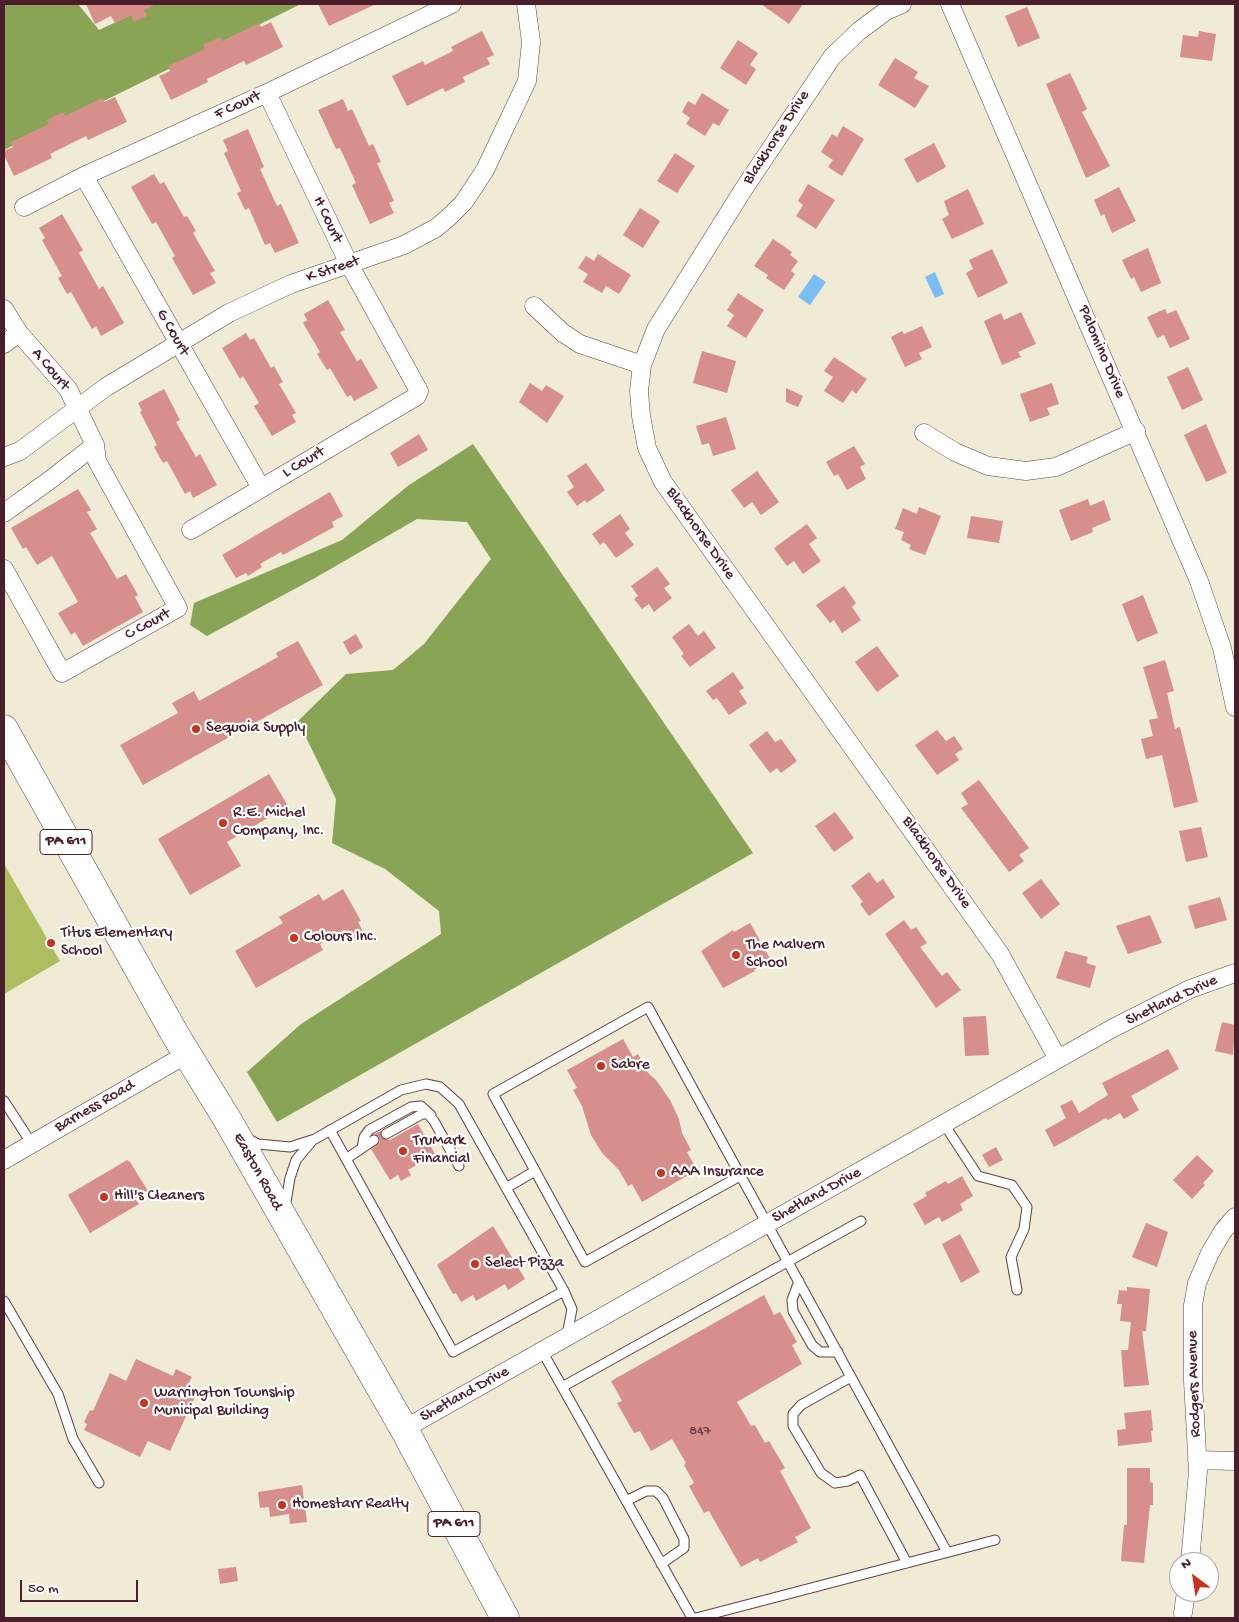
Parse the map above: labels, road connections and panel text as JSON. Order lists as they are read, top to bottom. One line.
{"streets":{"highway":["PA 611","Easton Road"],"street":["F Court","Blackhorse Drive","H Court","K Street","G Court","Palomino Drive","A Court","L Court","C Court","Shetland Drive","Barness Road","Rodgers Avenue"]},"crossings":[["F Court","H Court"],["F Court","G Court"],["Blackhorse Drive","Shetland Drive"],["H Court","K Street"],["H Court","L Court"],["K Street","G Court"],["K Street","A Court"],["K Street","C Court"],["G Court","L Court"],["A Court","C Court"],["Shetland Drive","Easton Road"],["Barness Road","Easton Road"]],"places":["Sequoia Supply","R.E. Michel Company, Inc.","Colours Inc.","Titus Elementary School","The Malvern School","Sabre","TruMark Financial","AAA Insurance","Hill's Cleaners","Select Pizza","Warrington Township Municipal Building","Homestarr Realty"],"house_numbers":["847"],"scale_bar":"50 m","north":"top left"}
